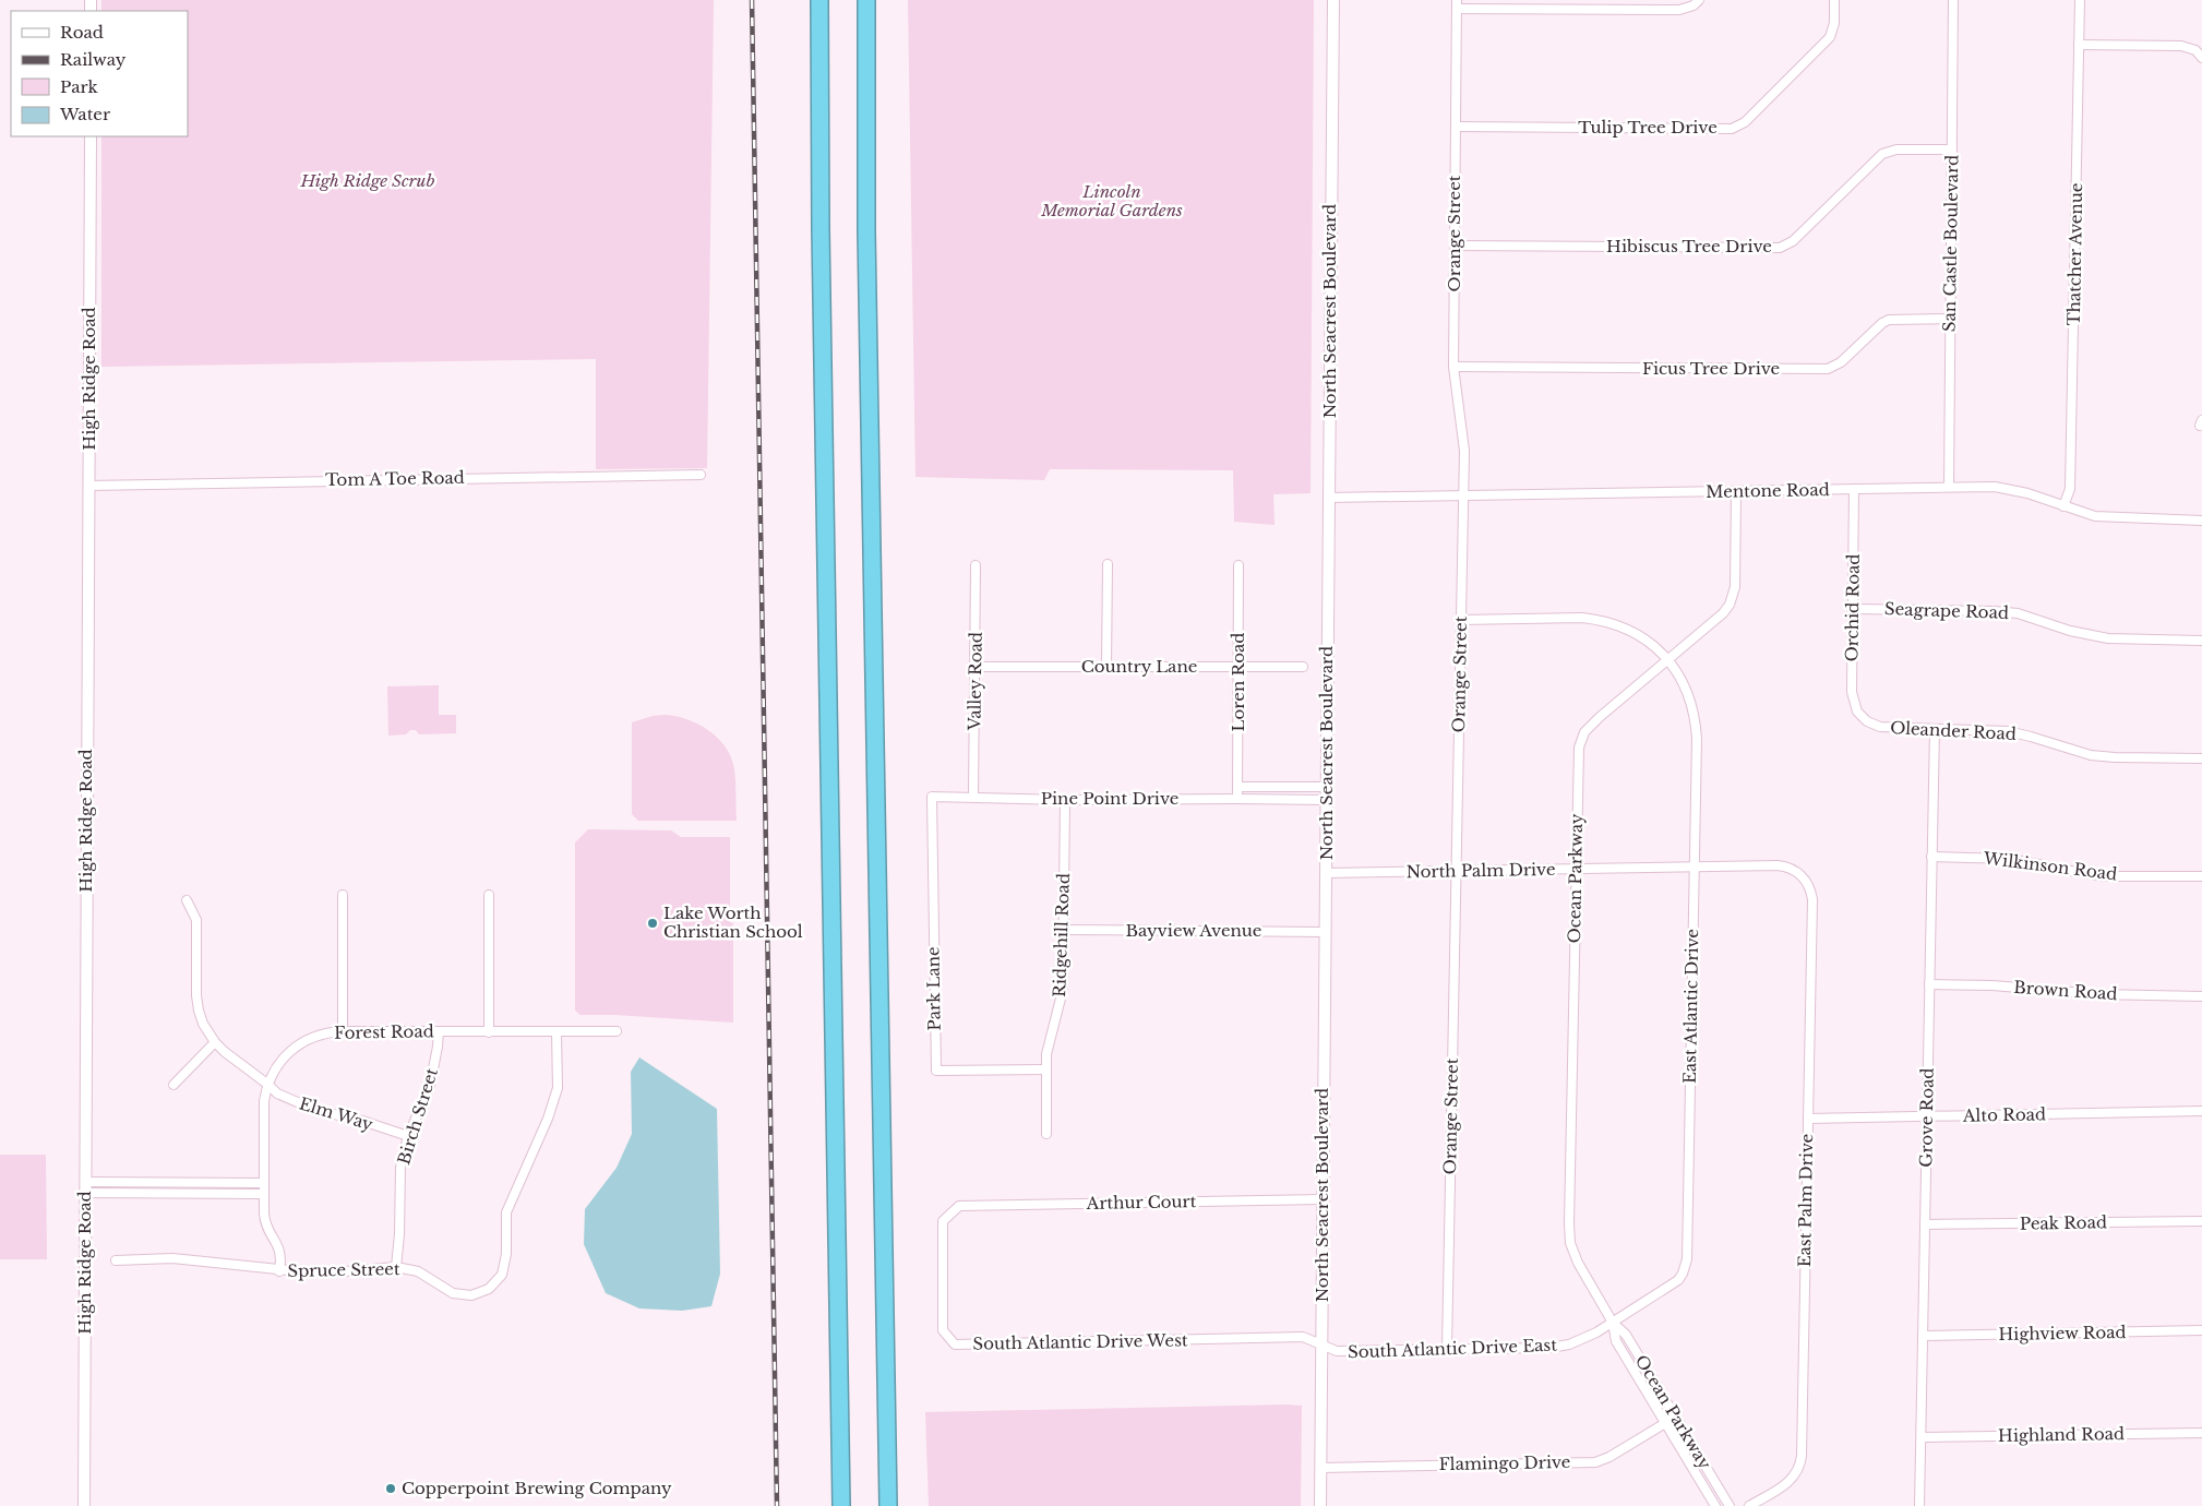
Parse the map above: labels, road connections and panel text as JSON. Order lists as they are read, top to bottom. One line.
{"streets":{"street":["Tulip Tree Drive","Orange Street","San Castle Boulevard","Hibiscus Tree Drive","Thatcher Avenue","North Seacrest Boulevard","Ficus Tree Drive","High Ridge Road","Tom A Toe Road","Mentone Road","Orchid Road","Seagrape Road","Country Lane","Valley Road","Loren Road","Oleander Road","Pine Point Drive","Wilkinson Road","North Palm Drive","Ocean Parkway","Bayview Avenue","Ridgehill Road","Park Lane","Brown Road","East Atlantic Drive","Forest Road","Elm Way","Alto Road","Birch Street","Grove Road","East Palm Drive","Arthur Court","Peak Road","Spruce Street","Highview Road","South Atlantic Drive West","South Atlantic Drive East","Highland Road","Flamingo Drive"]},"crossings":[["Tulip Tree Drive","Orange Street"],["Orange Street","Hibiscus Tree Drive"],["Orange Street","Ficus Tree Drive"],["Orange Street","Mentone Road"],["Orange Street","North Palm Drive"],["Orange Street","East Atlantic Drive"],["Orange Street","South Atlantic Drive East"],["San Castle Boulevard","Hibiscus Tree Drive"],["San Castle Boulevard","Ficus Tree Drive"],["San Castle Boulevard","Mentone Road"],["Thatcher Avenue","Mentone Road"],["North Seacrest Boulevard","Mentone Road"],["North Seacrest Boulevard","Pine Point Drive"],["North Seacrest Boulevard","North Palm Drive"],["North Seacrest Boulevard","Bayview Avenue"],["North Seacrest Boulevard","Arthur Court"],["North Seacrest Boulevard","South Atlantic Drive West"],["North Seacrest Boulevard","South Atlantic Drive East"],["North Seacrest Boulevard","Flamingo Drive"],["High Ridge Road","Tom A Toe Road"],["Mentone Road","Orchid Road"],["Mentone Road","Ocean Parkway"],["Orchid Road","Seagrape Road"],["Orchid Road","Oleander Road"],["Country Lane","Valley Road"],["Country Lane","Loren Road"],["Valley Road","Pine Point Drive"],["Loren Road","Pine Point Drive"],["Oleander Road","Grove Road"],["Pine Point Drive","Ridgehill Road"],["Pine Point Drive","Park Lane"],["Wilkinson Road","Grove Road"],["North Palm Drive","Ocean Parkway"],["North Palm Drive","East Atlantic Drive"],["North Palm Drive","East Palm Drive"],["Ocean Parkway","East Atlantic Drive"],["Ocean Parkway","South Atlantic Drive East"],["Ocean Parkway","Flamingo Drive"],["Bayview Avenue","Ridgehill Road"],["Ridgehill Road","Park Lane"],["Brown Road","Grove Road"],["East Atlantic Drive","South Atlantic Drive East"],["Forest Road","Elm Way"],["Forest Road","Birch Street"],["Forest Road","Spruce Street"],["Elm Way","Birch Street"],["Alto Road","Grove Road"],["Alto Road","East Palm Drive"],["Birch Street","Spruce Street"],["Grove Road","Peak Road"],["Grove Road","Highview Road"],["Grove Road","Highland Road"],["Arthur Court","South Atlantic Drive West"],["South Atlantic Drive West","South Atlantic Drive East"]],"parks":["High Ridge Scrub","Lincoln Memorial Gardens"],"places":["Lake Worth Christian School","Copperpoint Brewing Company"],"legend":["Road","Railway","Park","Water"]}
